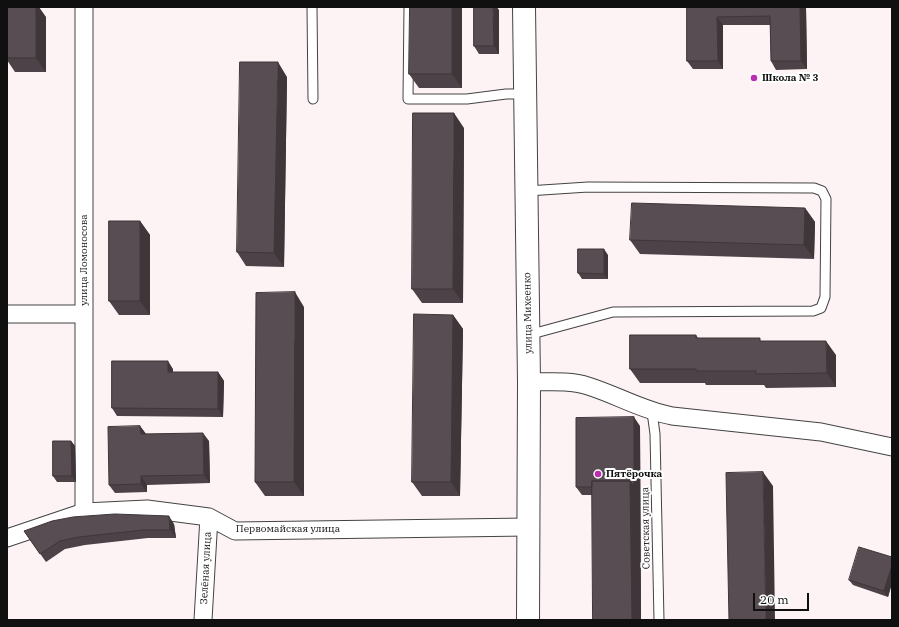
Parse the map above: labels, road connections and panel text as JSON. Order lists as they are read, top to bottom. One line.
{"streets":{"street":["улица Ломоносова","улица Михеенко","Первомайская улица","Зелёная улица"],"lane":["Советская улица"]},"crossings":[["улица Ломоносова","Первомайская улица"],["улица Михеенко","Первомайская улица"],["Первомайская улица","Зелёная улица"]],"places":["Школа № 3","Пятёрочка"],"scale_bar":"20 m"}
